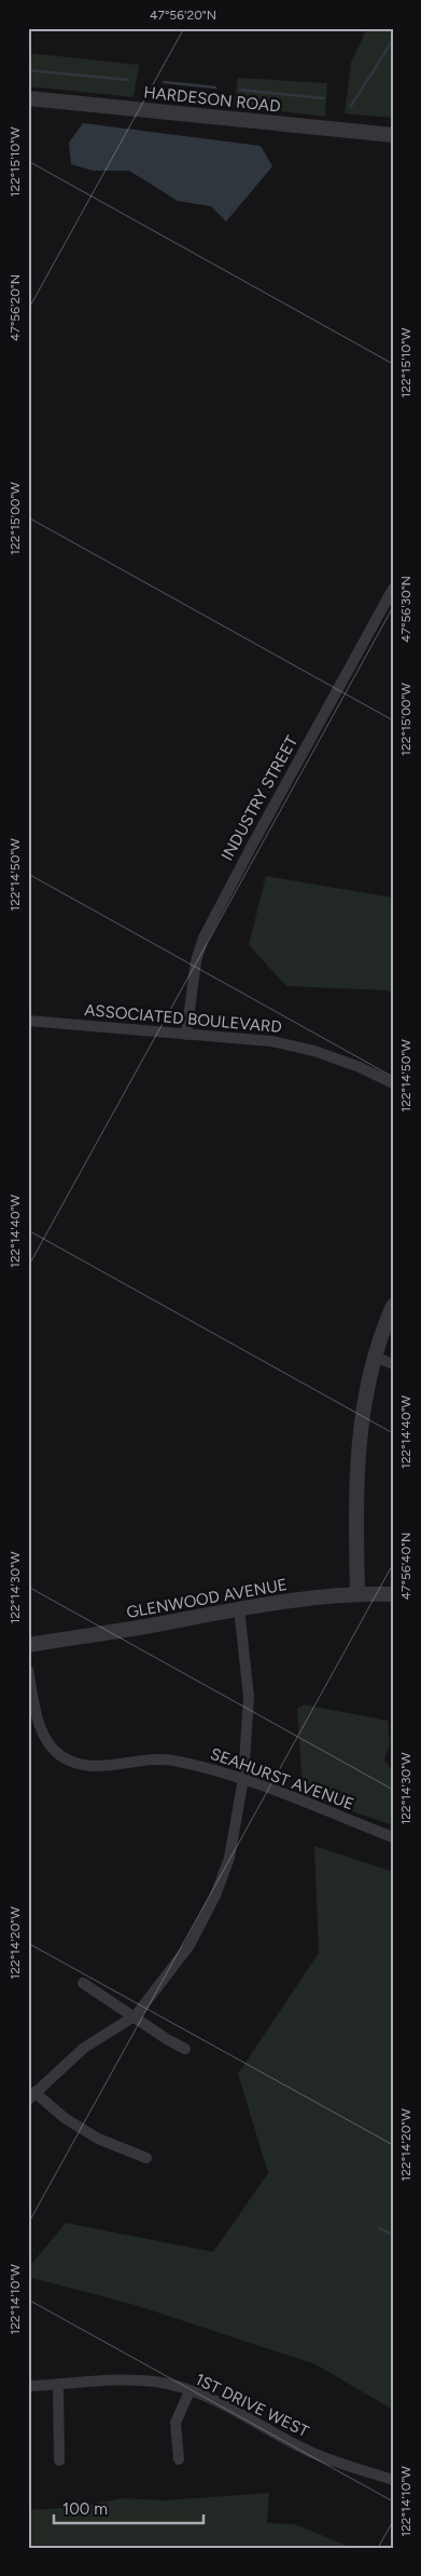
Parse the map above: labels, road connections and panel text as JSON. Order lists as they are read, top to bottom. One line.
{"streets":{"street":["HARDESON ROAD","INDUSTRY STREET","ASSOCIATED BOULEVARD","GLENWOOD AVENUE","SEAHURST AVENUE","1ST DRIVE WEST"]},"crossings":[["INDUSTRY STREET","ASSOCIATED BOULEVARD"]],"scale_bar":"100 m","coordinates":["47°56'20\"N","122°15'10\"W","122°15'00\"W","47°56'30\"N","122°14'50\"W","122°14'40\"W","47°56'40\"N","122°14'30\"W","122°14'20\"W","122°14'10\"W"]}
